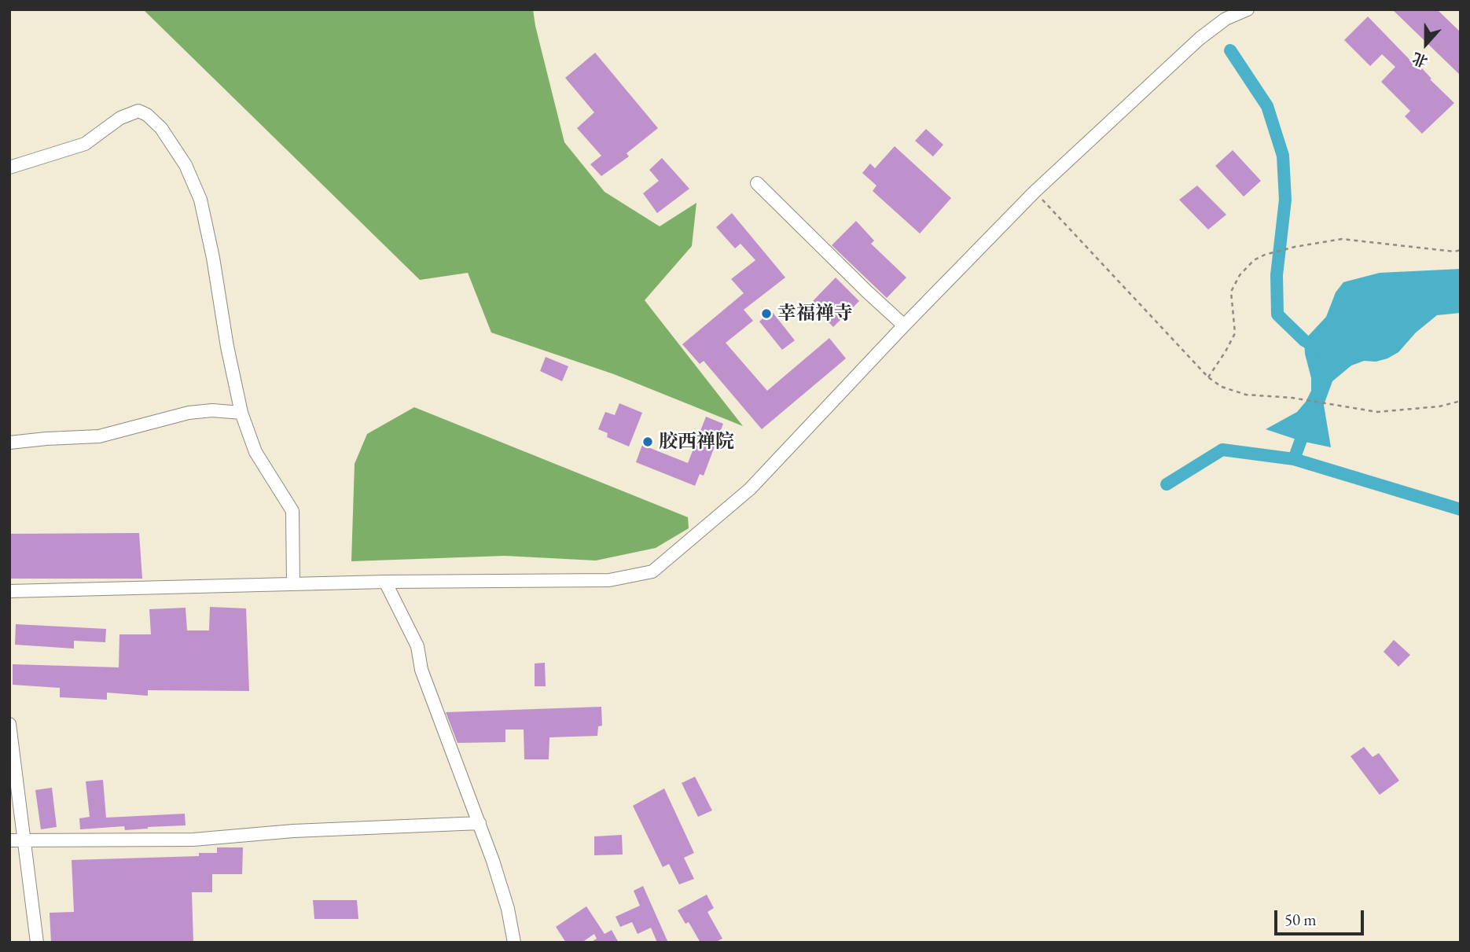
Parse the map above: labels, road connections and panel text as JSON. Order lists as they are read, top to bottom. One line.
{"places":["幸福禅寺","胶西禅院"],"scale_bar":"50 m","north":"bottom"}
